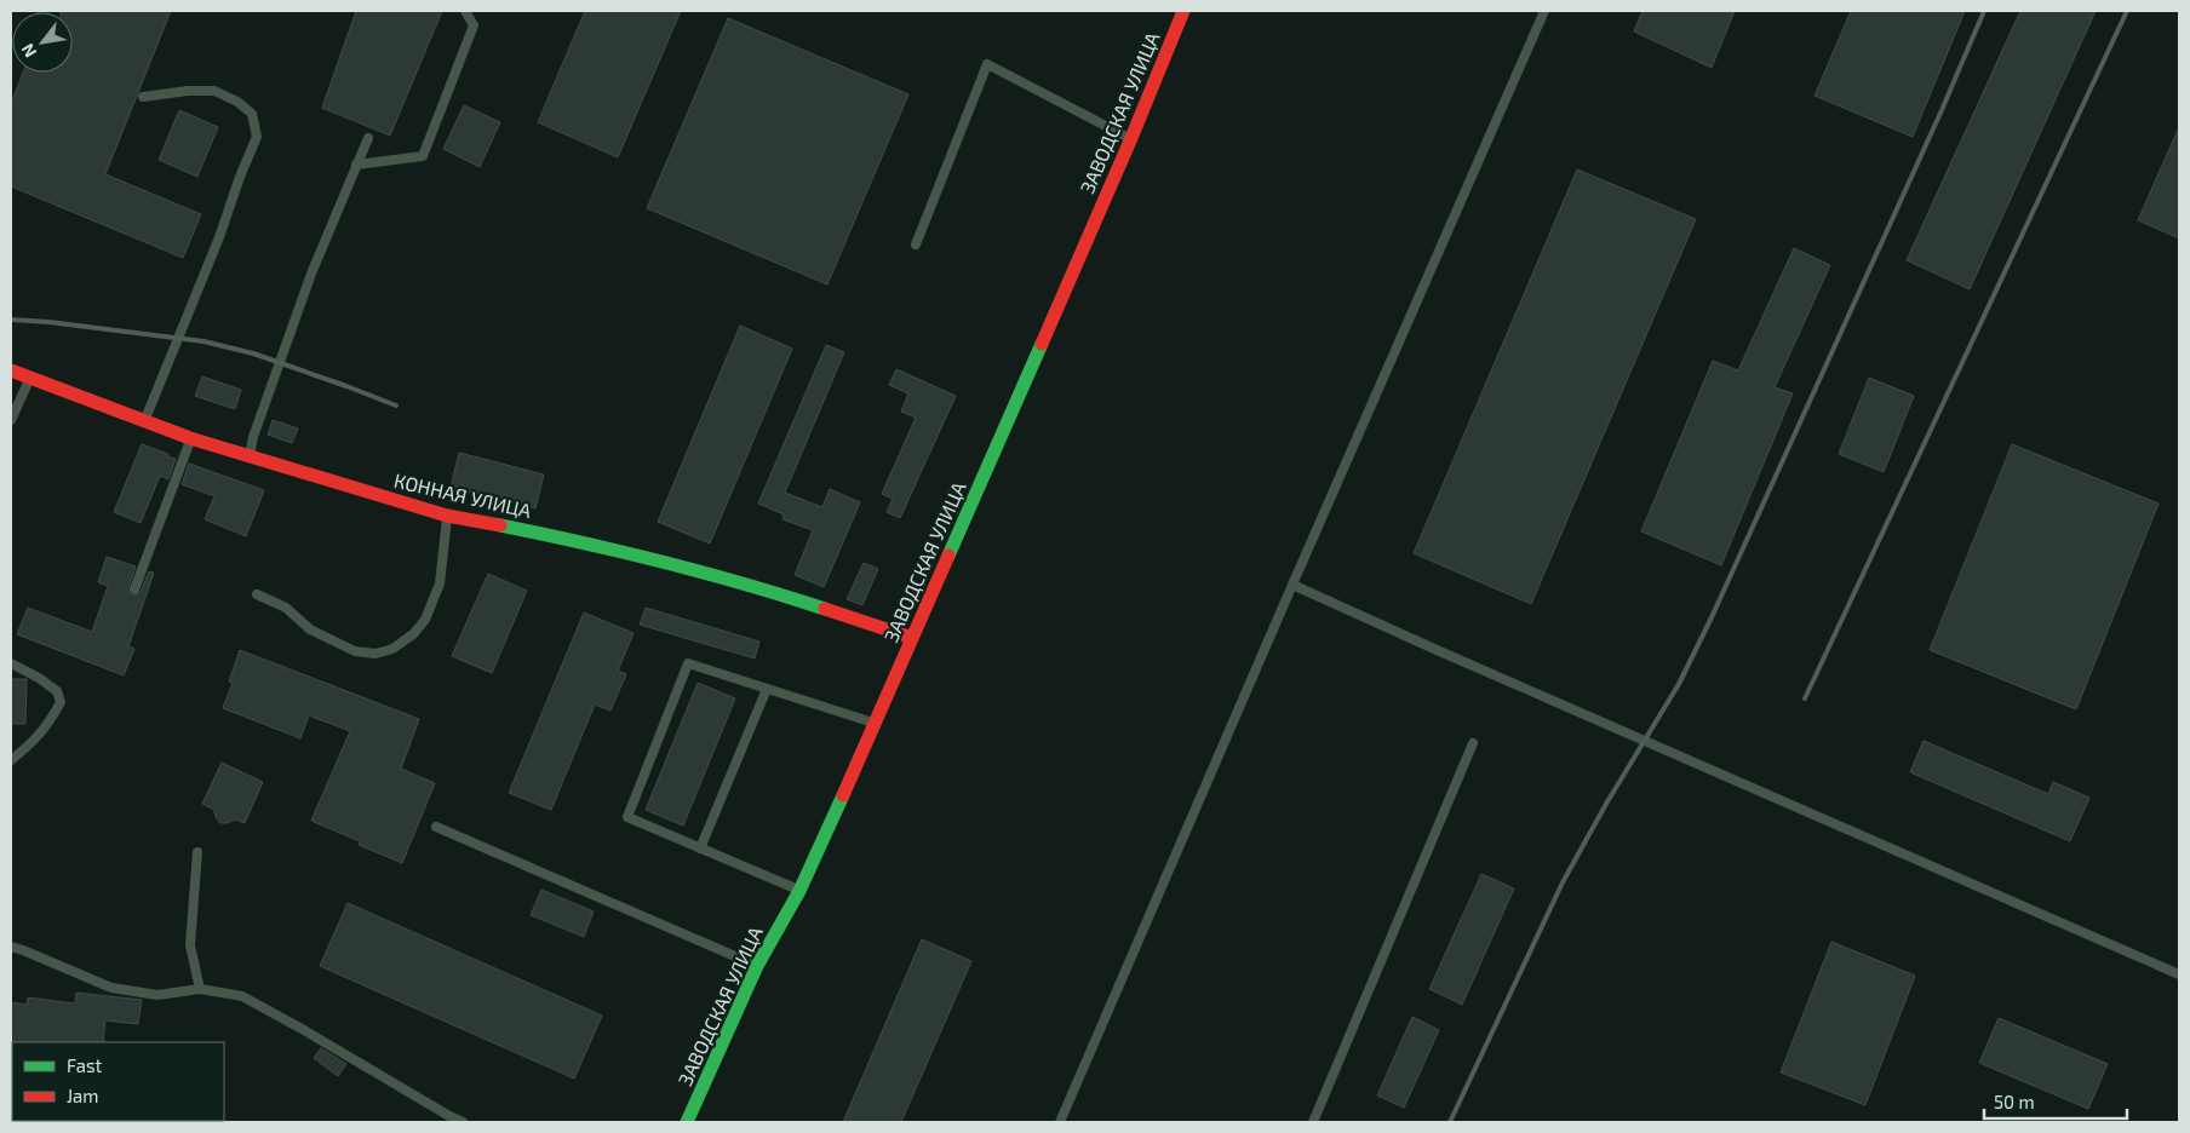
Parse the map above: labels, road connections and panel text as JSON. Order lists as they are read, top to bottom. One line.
{"streets":{"street":["ЗАВОДСКАЯ УЛИЦА","КОННАЯ УЛИЦА"]},"crossings":[["ЗАВОДСКАЯ УЛИЦА","КОННАЯ УЛИЦА"]],"legend":["Fast","Jam"],"scale_bar":"50 m","north":"bottom left"}
